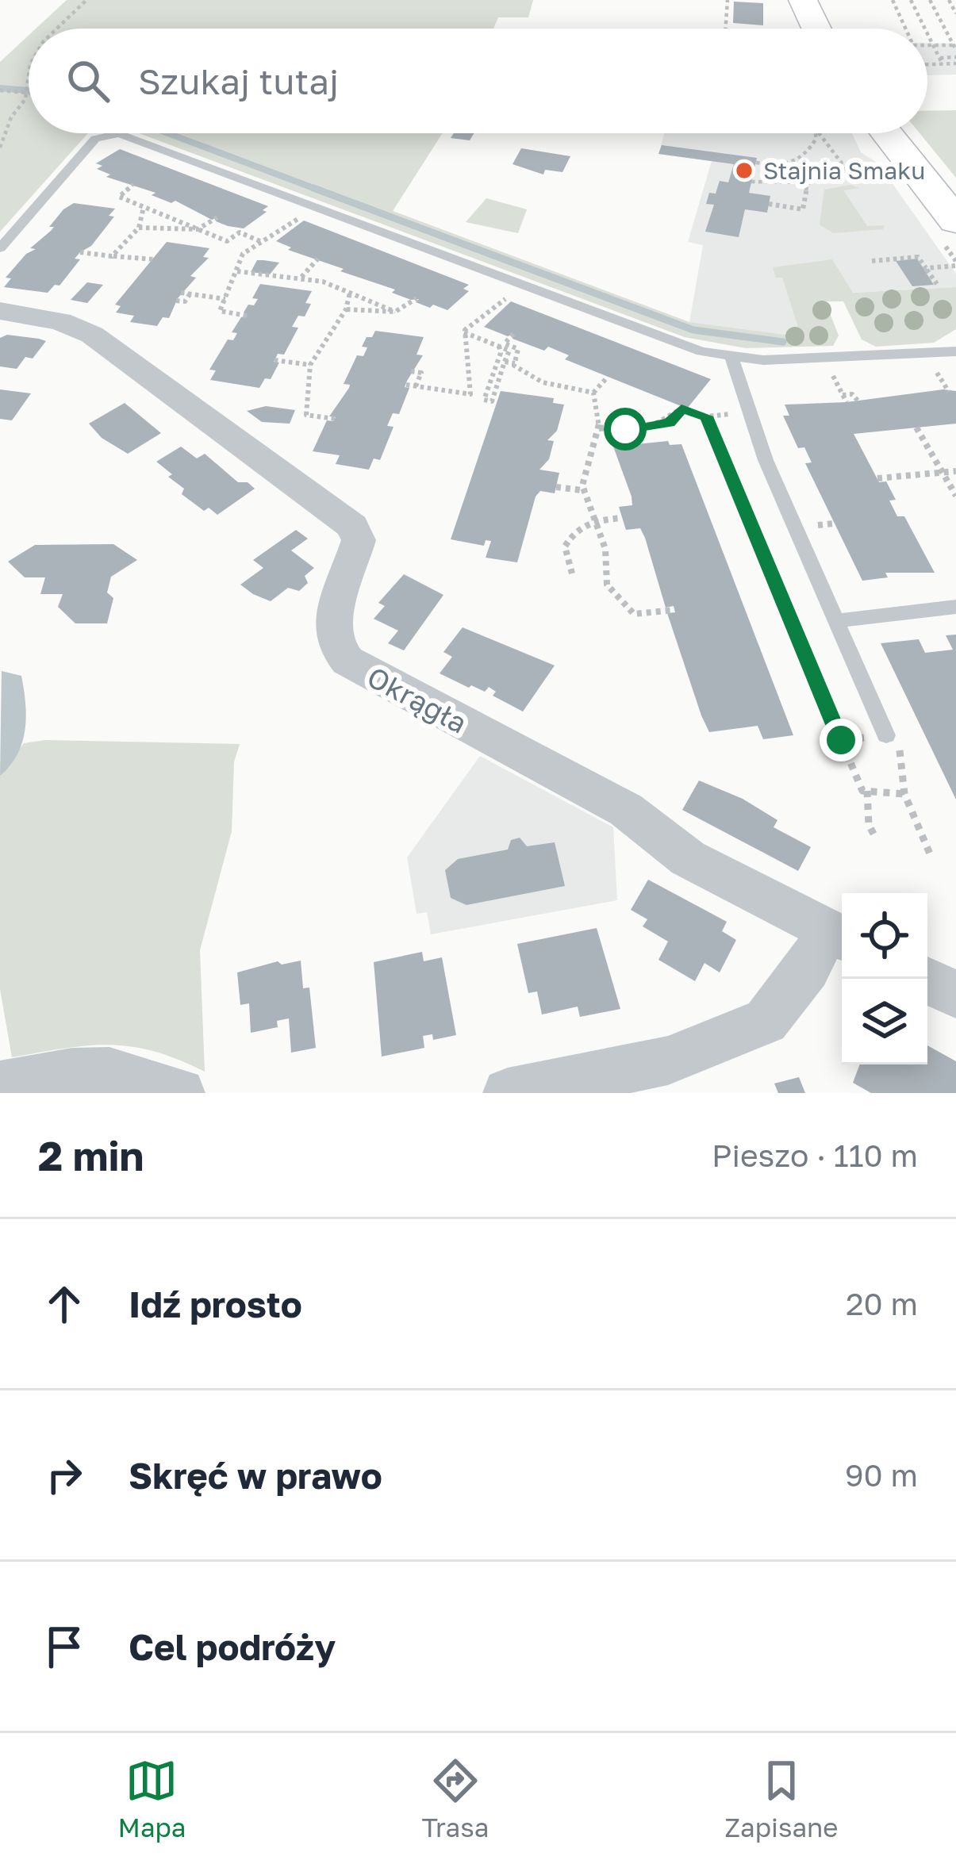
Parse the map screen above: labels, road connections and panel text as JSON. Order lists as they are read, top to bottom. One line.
{"streets":{"street":["Okrągła"]},"places":["Stajnia Smaku"],"page":{"search":"Szukaj tutaj","heading":["2 min","Pieszo · 110 m"],"list":[["Idź prosto","20 m"],["Skręć w prawo","90 m"],"Cel podróży"],"nav":["Mapa","Trasa","Zapisane"]}}
